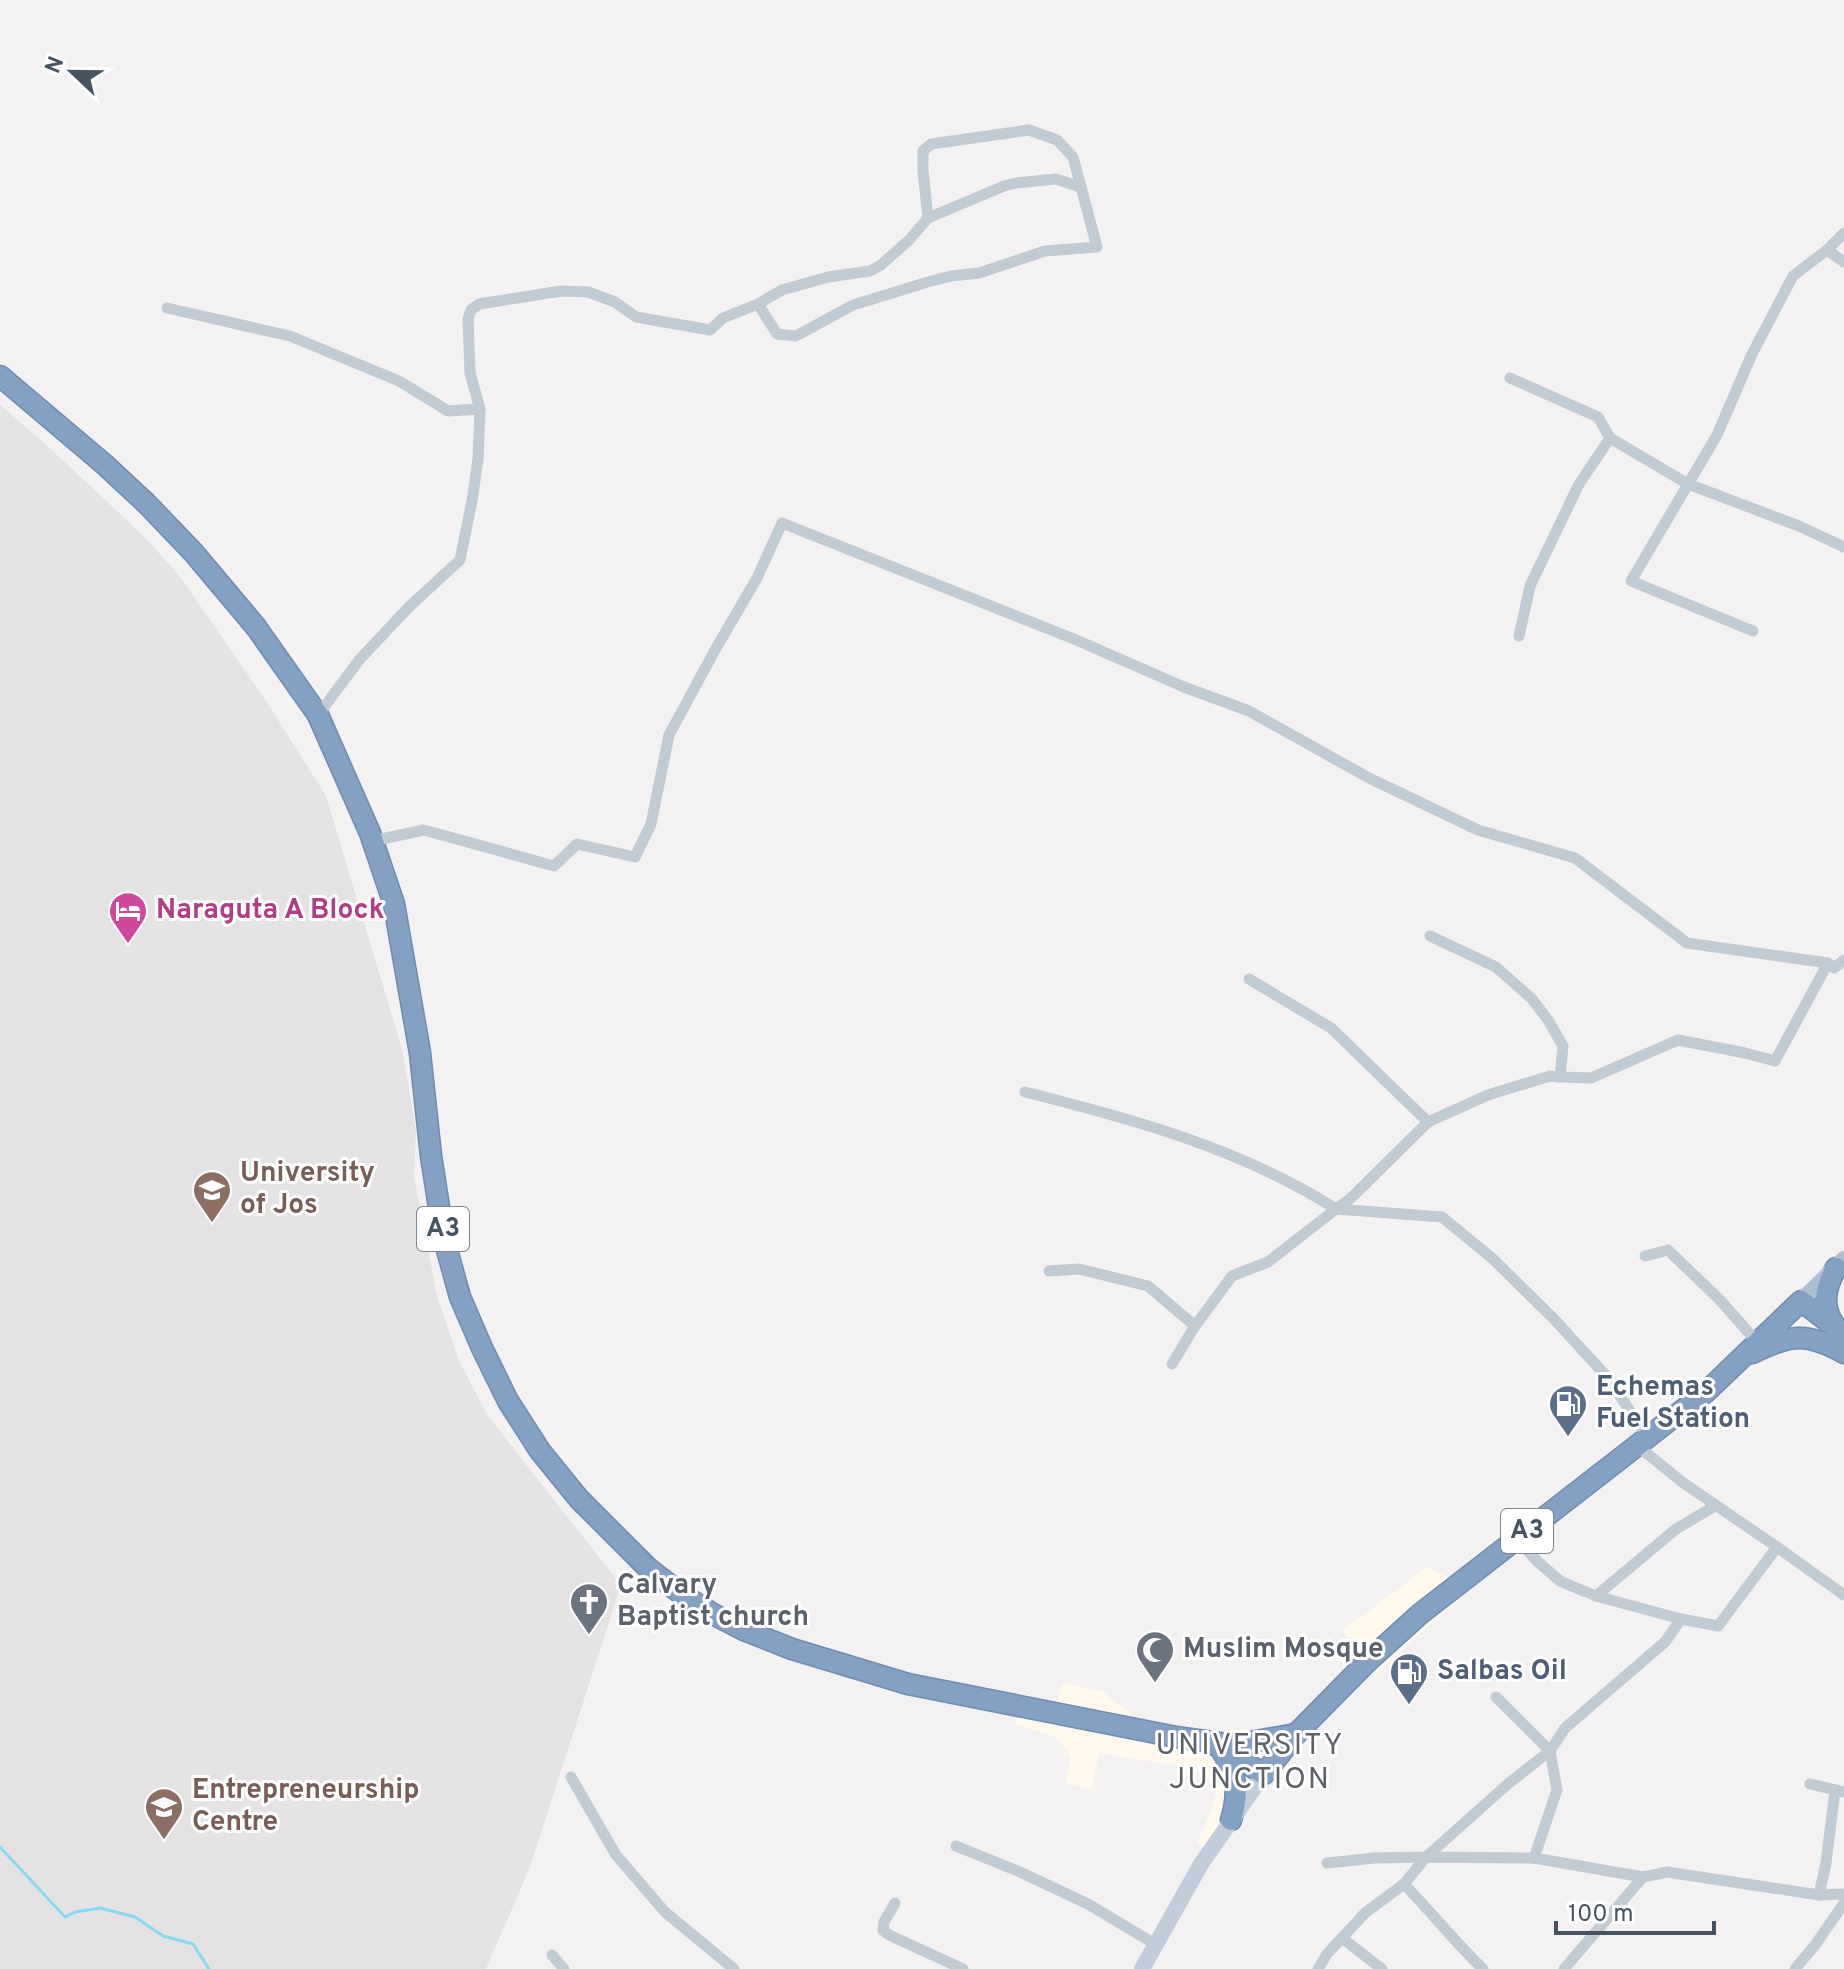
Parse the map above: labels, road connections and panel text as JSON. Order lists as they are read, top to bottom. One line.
{"streets":{"highway":["A3"]},"districts":["UNIVERSITY JUNCTION"],"places":{"hotel":["Naraguta A Block"],"school or university":["University of Jos","Entrepreneurship Centre"],"fuel station":["Echemas Fuel Station","Salbas Oil"],"church":["Calvary Baptist church"],"mosque":["Muslim Mosque"]},"scale_bar":"100 m","north":"left"}
